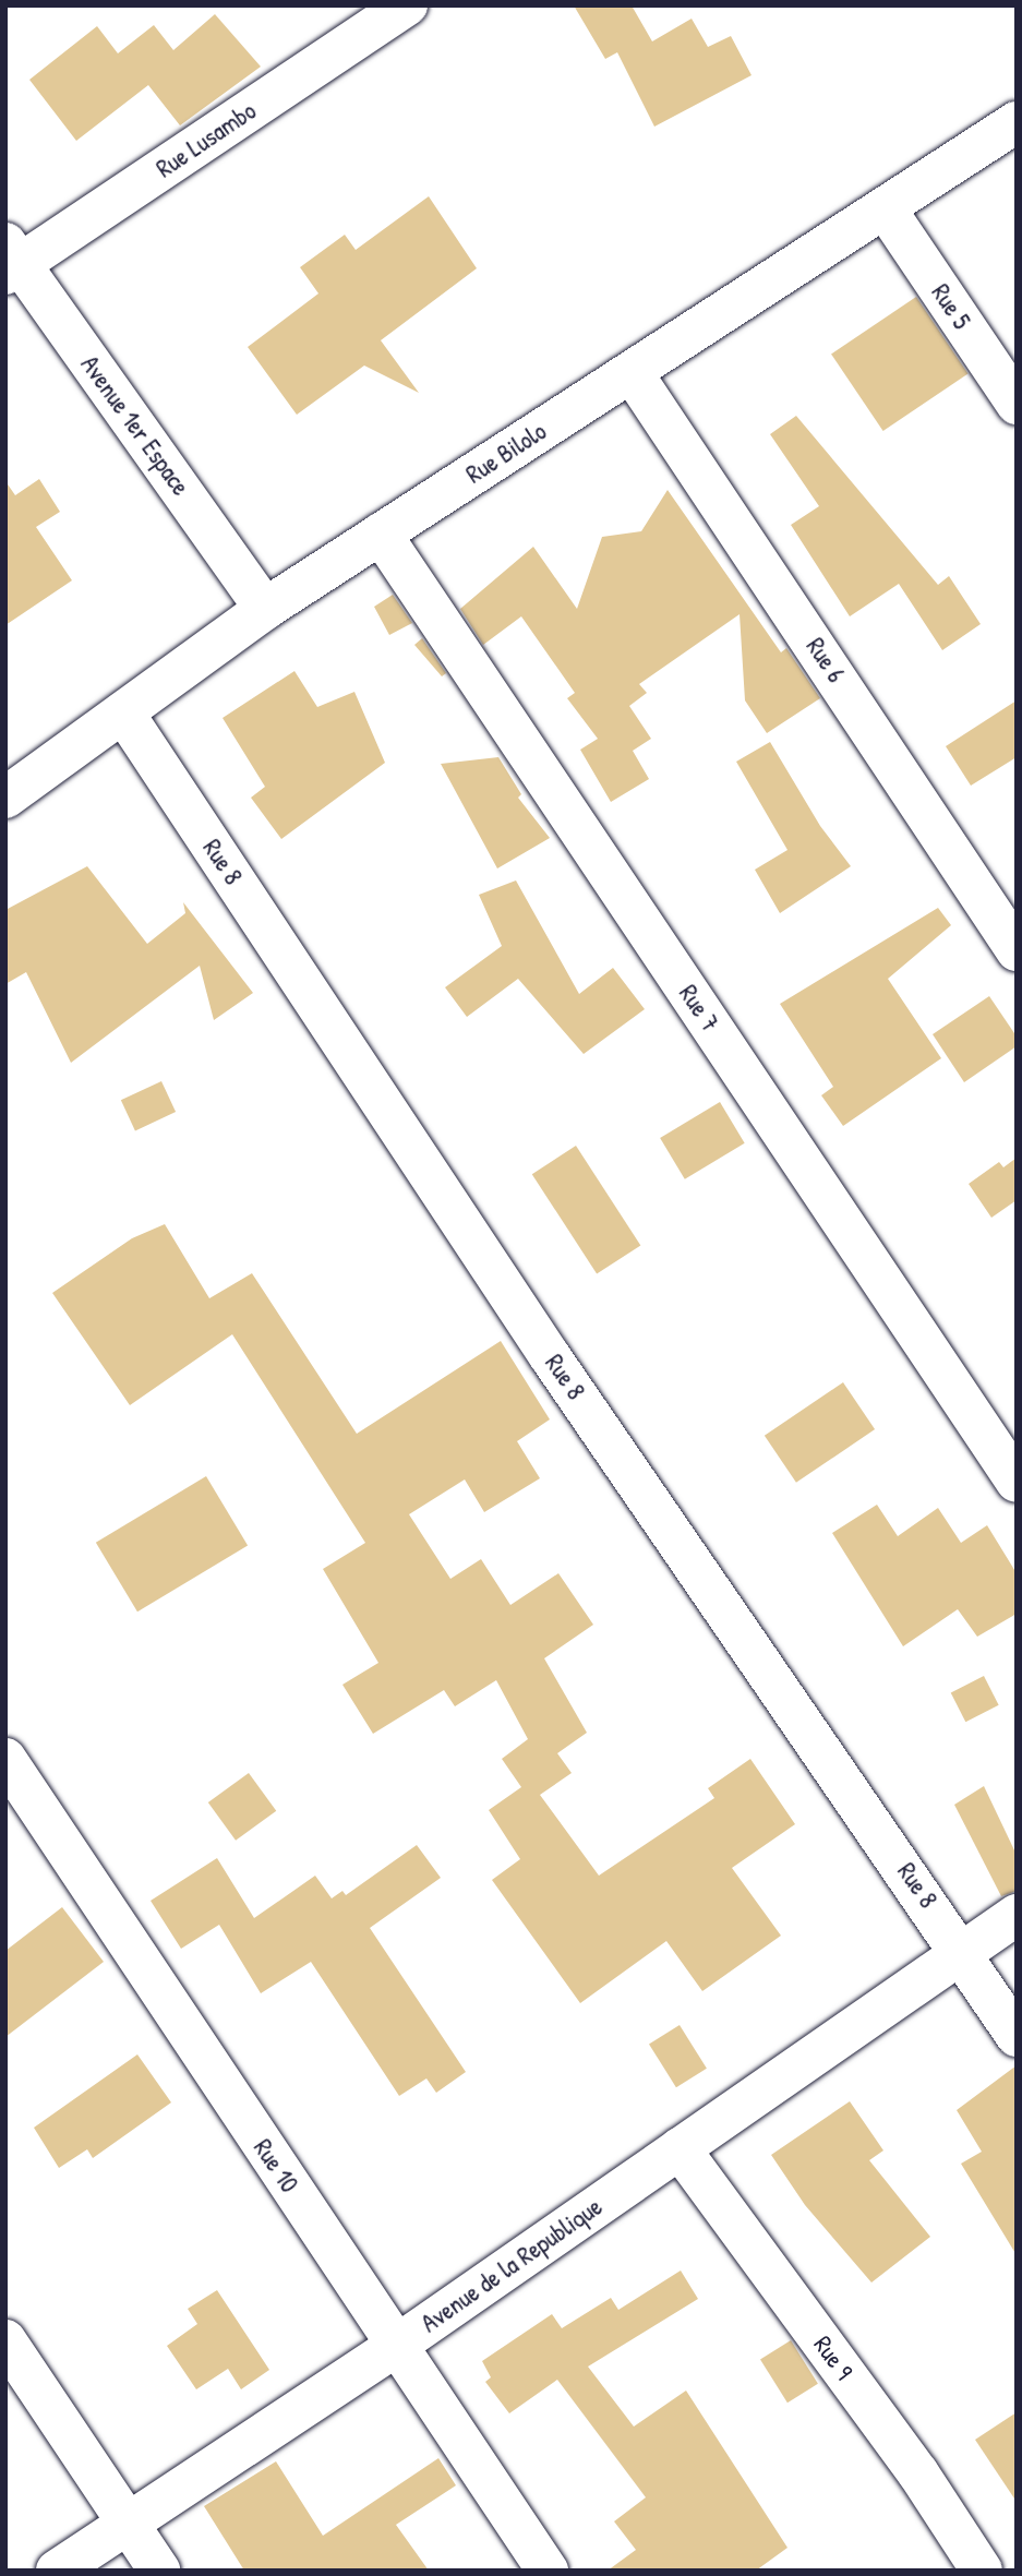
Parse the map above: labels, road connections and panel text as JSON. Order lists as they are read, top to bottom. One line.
{"streets":{"street":["Rue Lusambo","Rue 5","Avenue 1er Espace","Rue Bilolo","Rue 6","Rue 8","Rue 7","Rue 10","Avenue de la Republique","Rue 9"]},"crossings":[["Rue Lusambo","Avenue 1er Espace"],["Rue 5","Rue Bilolo"],["Avenue 1er Espace","Rue Bilolo"],["Rue Bilolo","Rue 6"],["Rue Bilolo","Rue 8"],["Rue Bilolo","Rue 7"],["Rue 8","Avenue de la Republique"],["Rue 10","Avenue de la Republique"],["Avenue de la Republique","Rue 9"]]}
